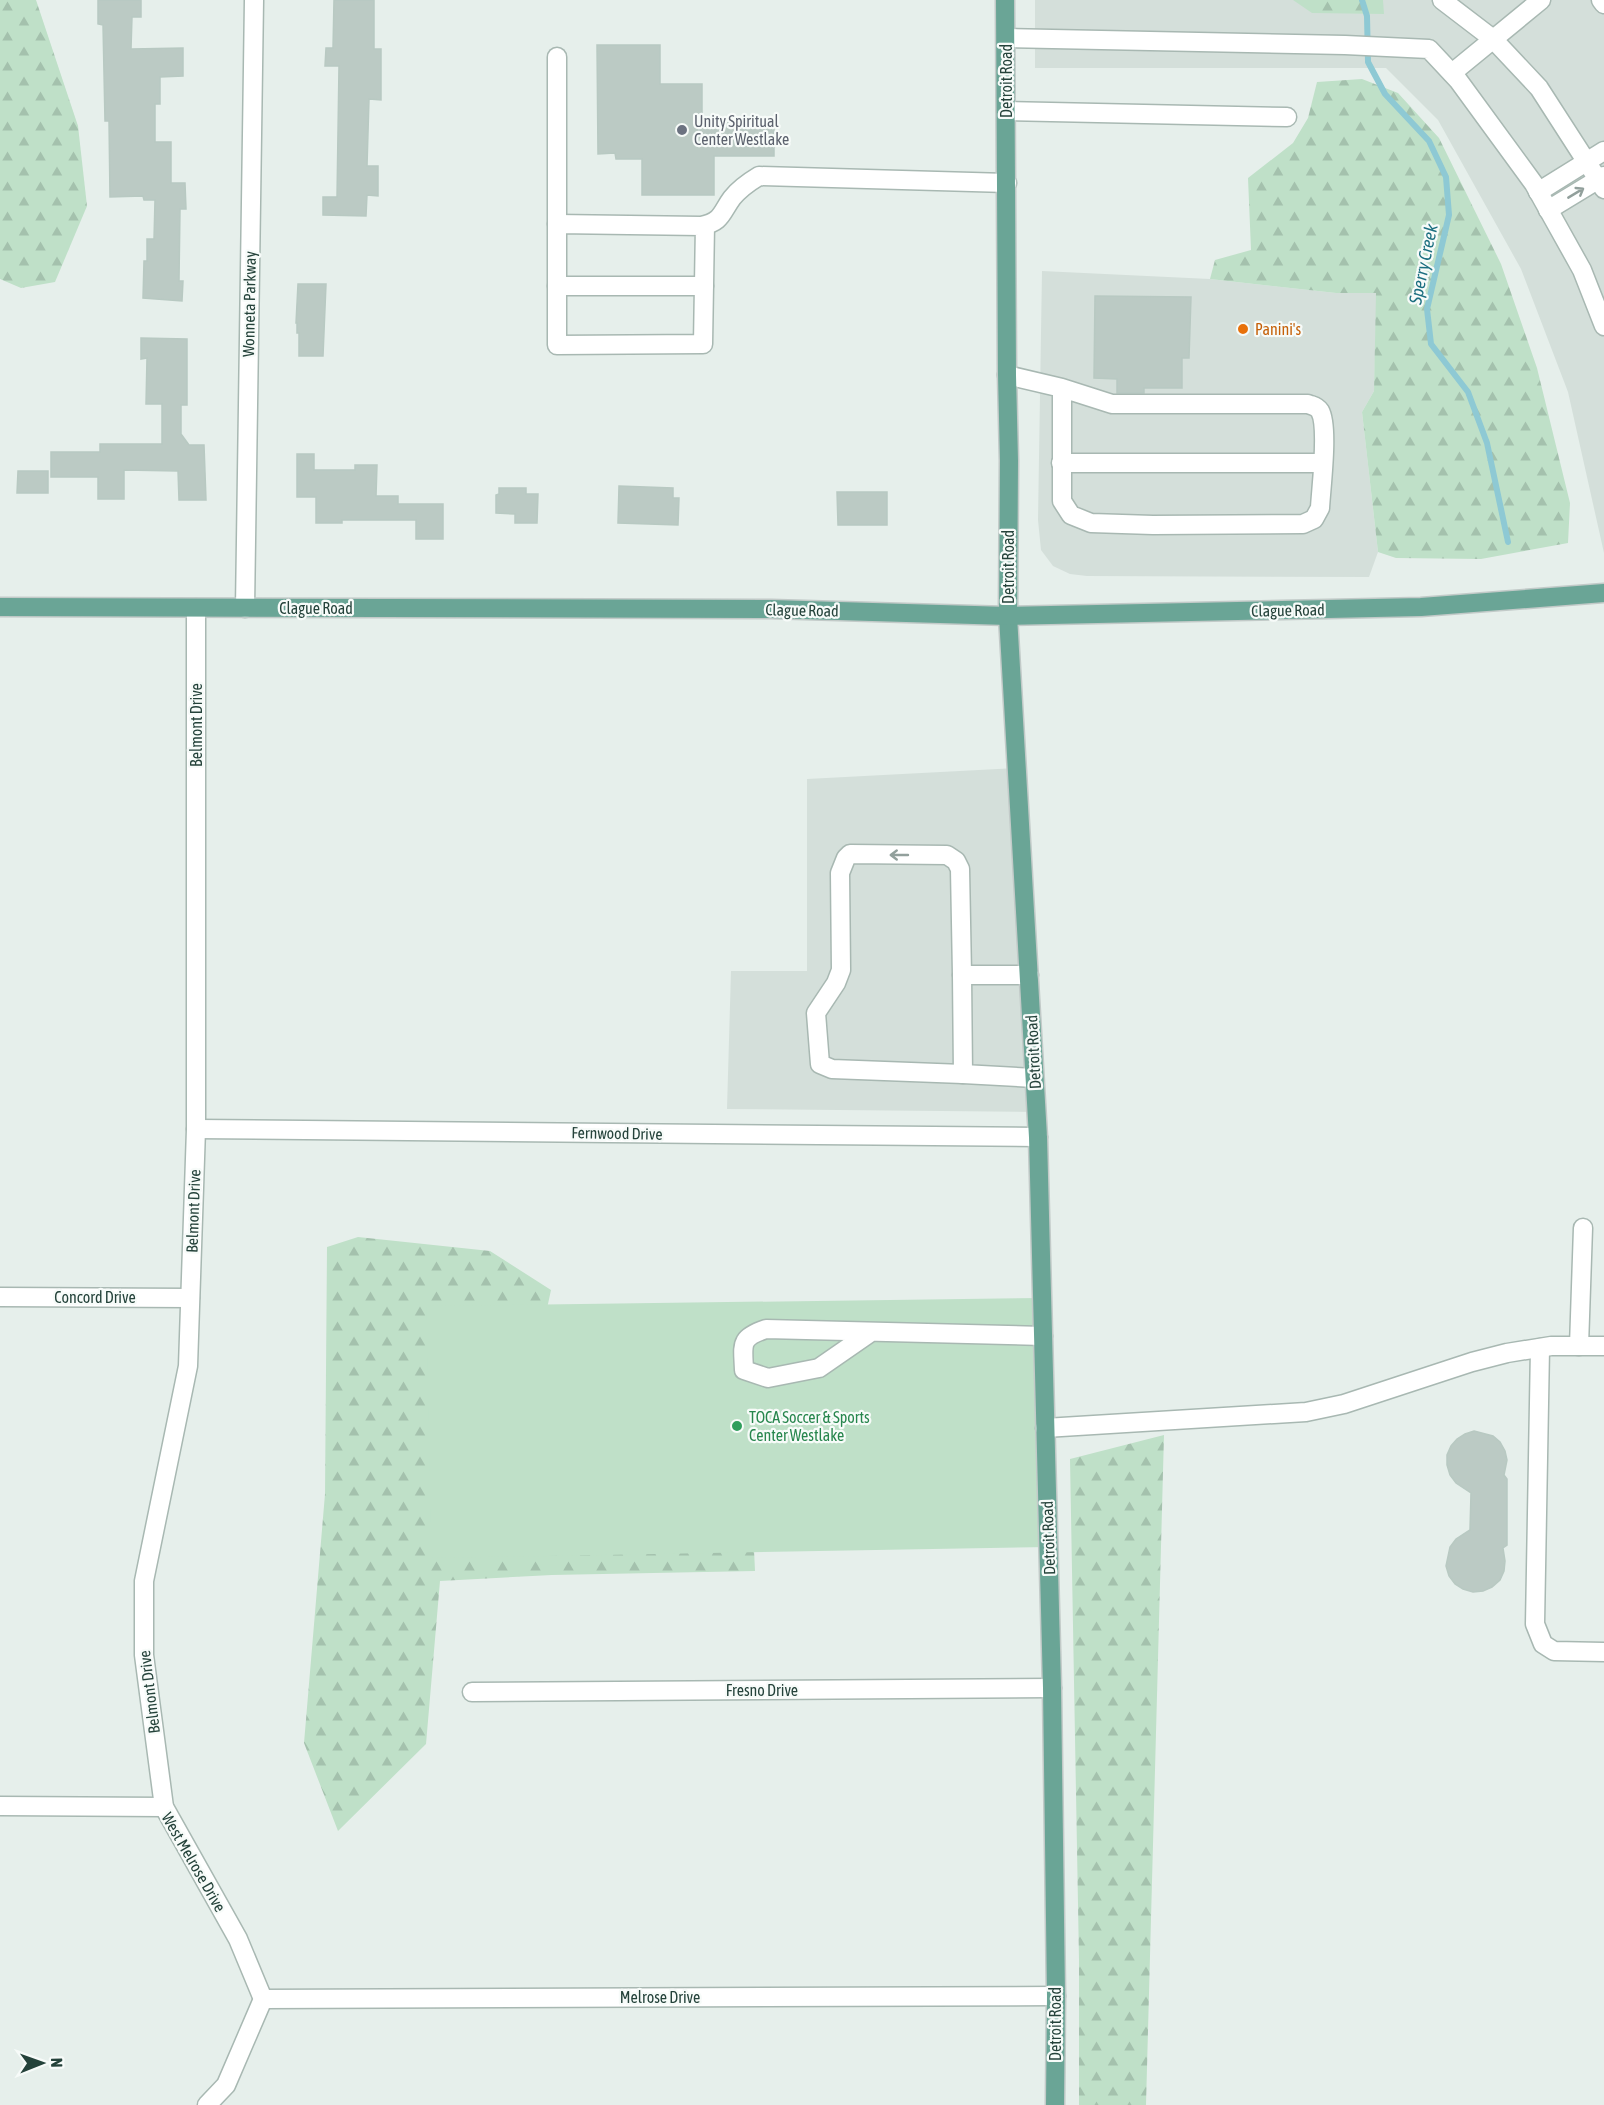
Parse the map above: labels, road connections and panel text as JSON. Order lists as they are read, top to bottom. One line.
{"streets":{"main road":["Detroit Road","Clague Road"],"street":["Wonneta Parkway","Belmont Drive","Fernwood Drive","Concord Drive","Fresno Drive","West Melrose Drive","Melrose Drive"]},"crossings":[["Detroit Road","Clague Road"],["Detroit Road","Fernwood Drive"],["Detroit Road","Fresno Drive"],["Detroit Road","Melrose Drive"],["Wonneta Parkway","Clague Road"],["Clague Road","Belmont Drive"],["Belmont Drive","Fernwood Drive"],["Belmont Drive","Concord Drive"],["Belmont Drive","West Melrose Drive"],["West Melrose Drive","Melrose Drive"]],"water":["Sperry Creek"],"places":["Unity Spiritual Center Westlake","Panini's","TOCA Soccer & Sports Center Westlake"],"north":"right"}
